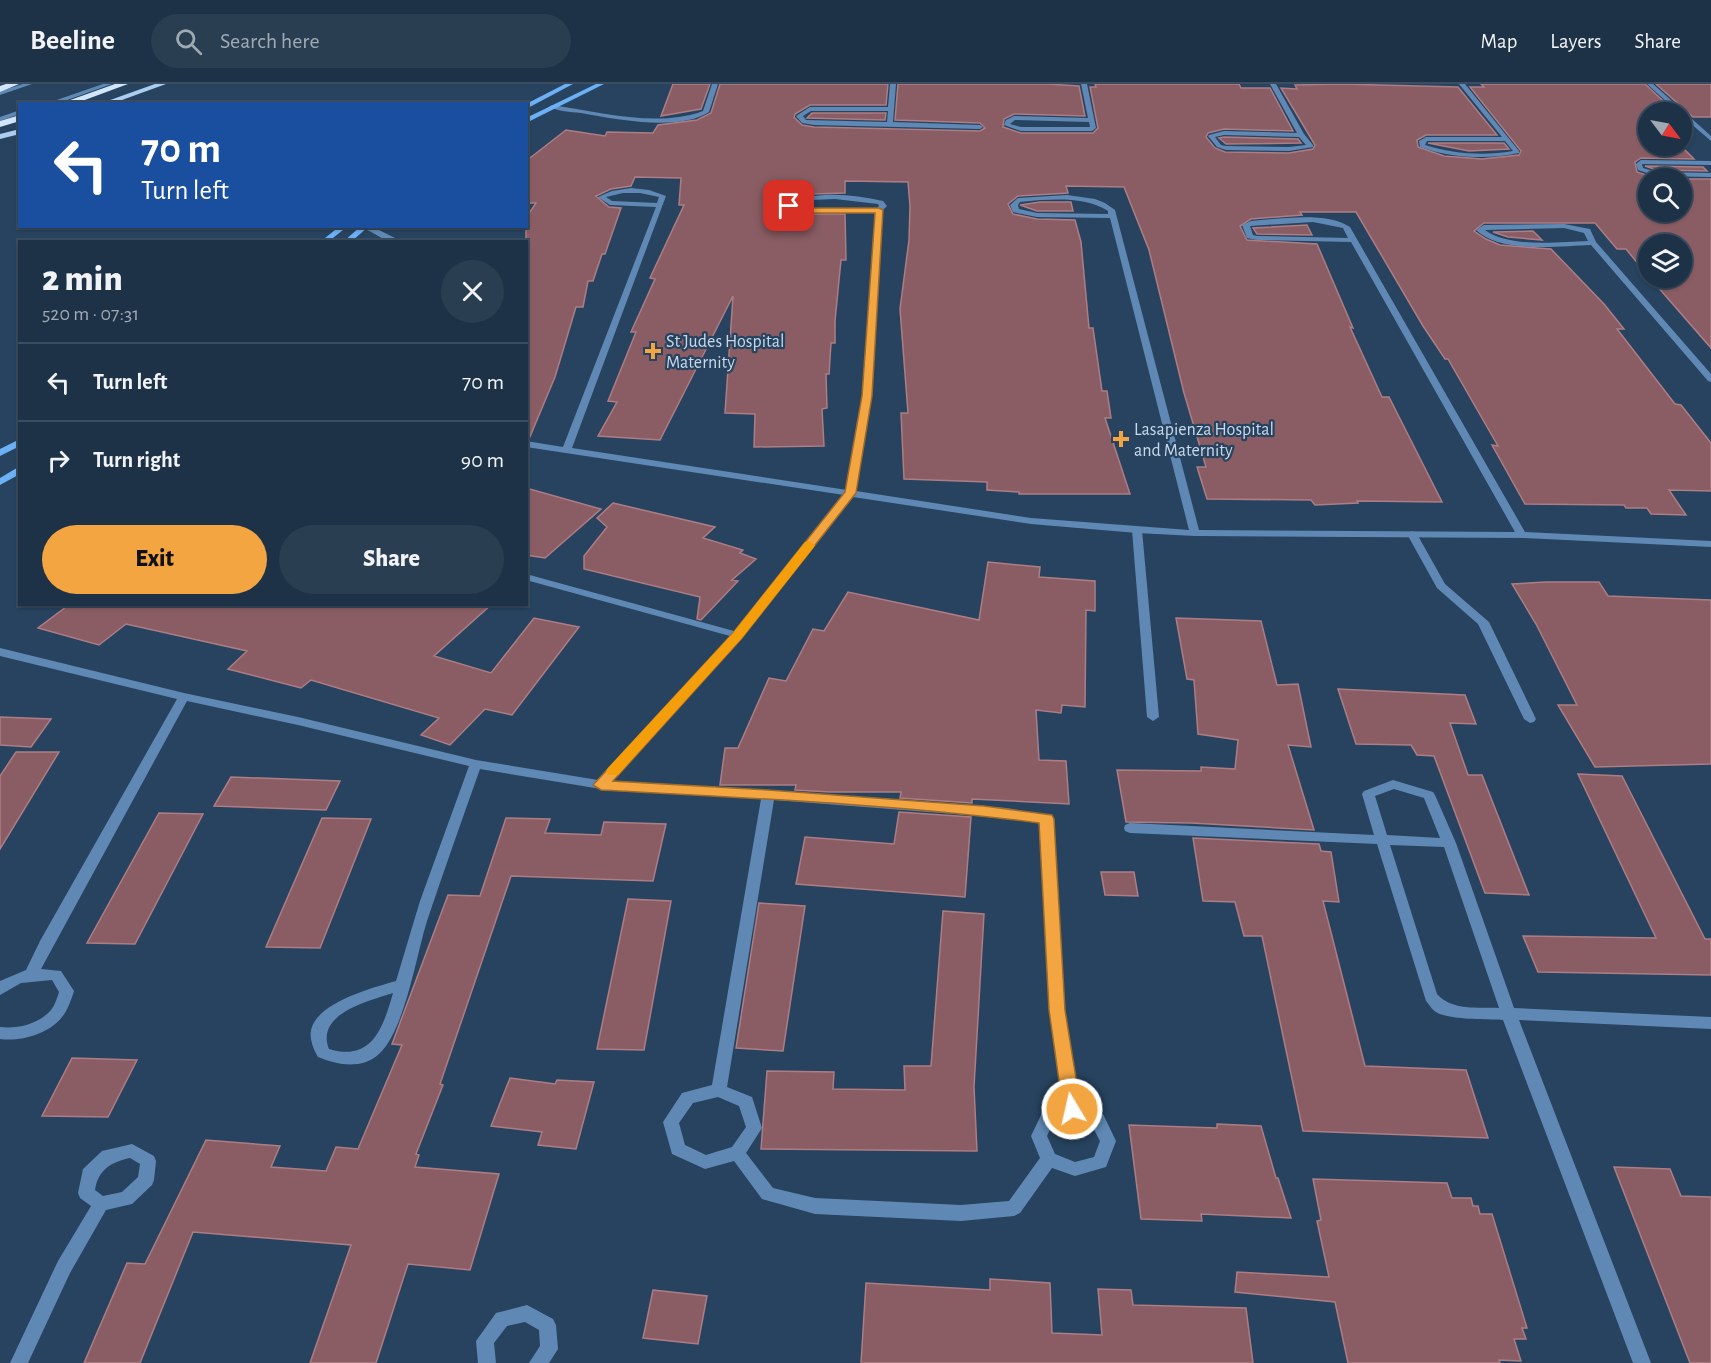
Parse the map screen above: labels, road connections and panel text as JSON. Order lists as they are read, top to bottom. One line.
{"places":{"health":["St Judes Hospital Maternity","Lasapienza Hospital and Maternity"]},"north":"bottom right","page":{"header":"Beeline","search":"Search here","nav":["Map","Layers","Share"],"turn":["70 m","Turn left"],"heading":["2 min","520 m · 07:31"],"list":[{"name":"Turn left","value":"70 m"},{"name":"Turn right","value":"90 m"}],"buttons":["Exit","Share"]}}
